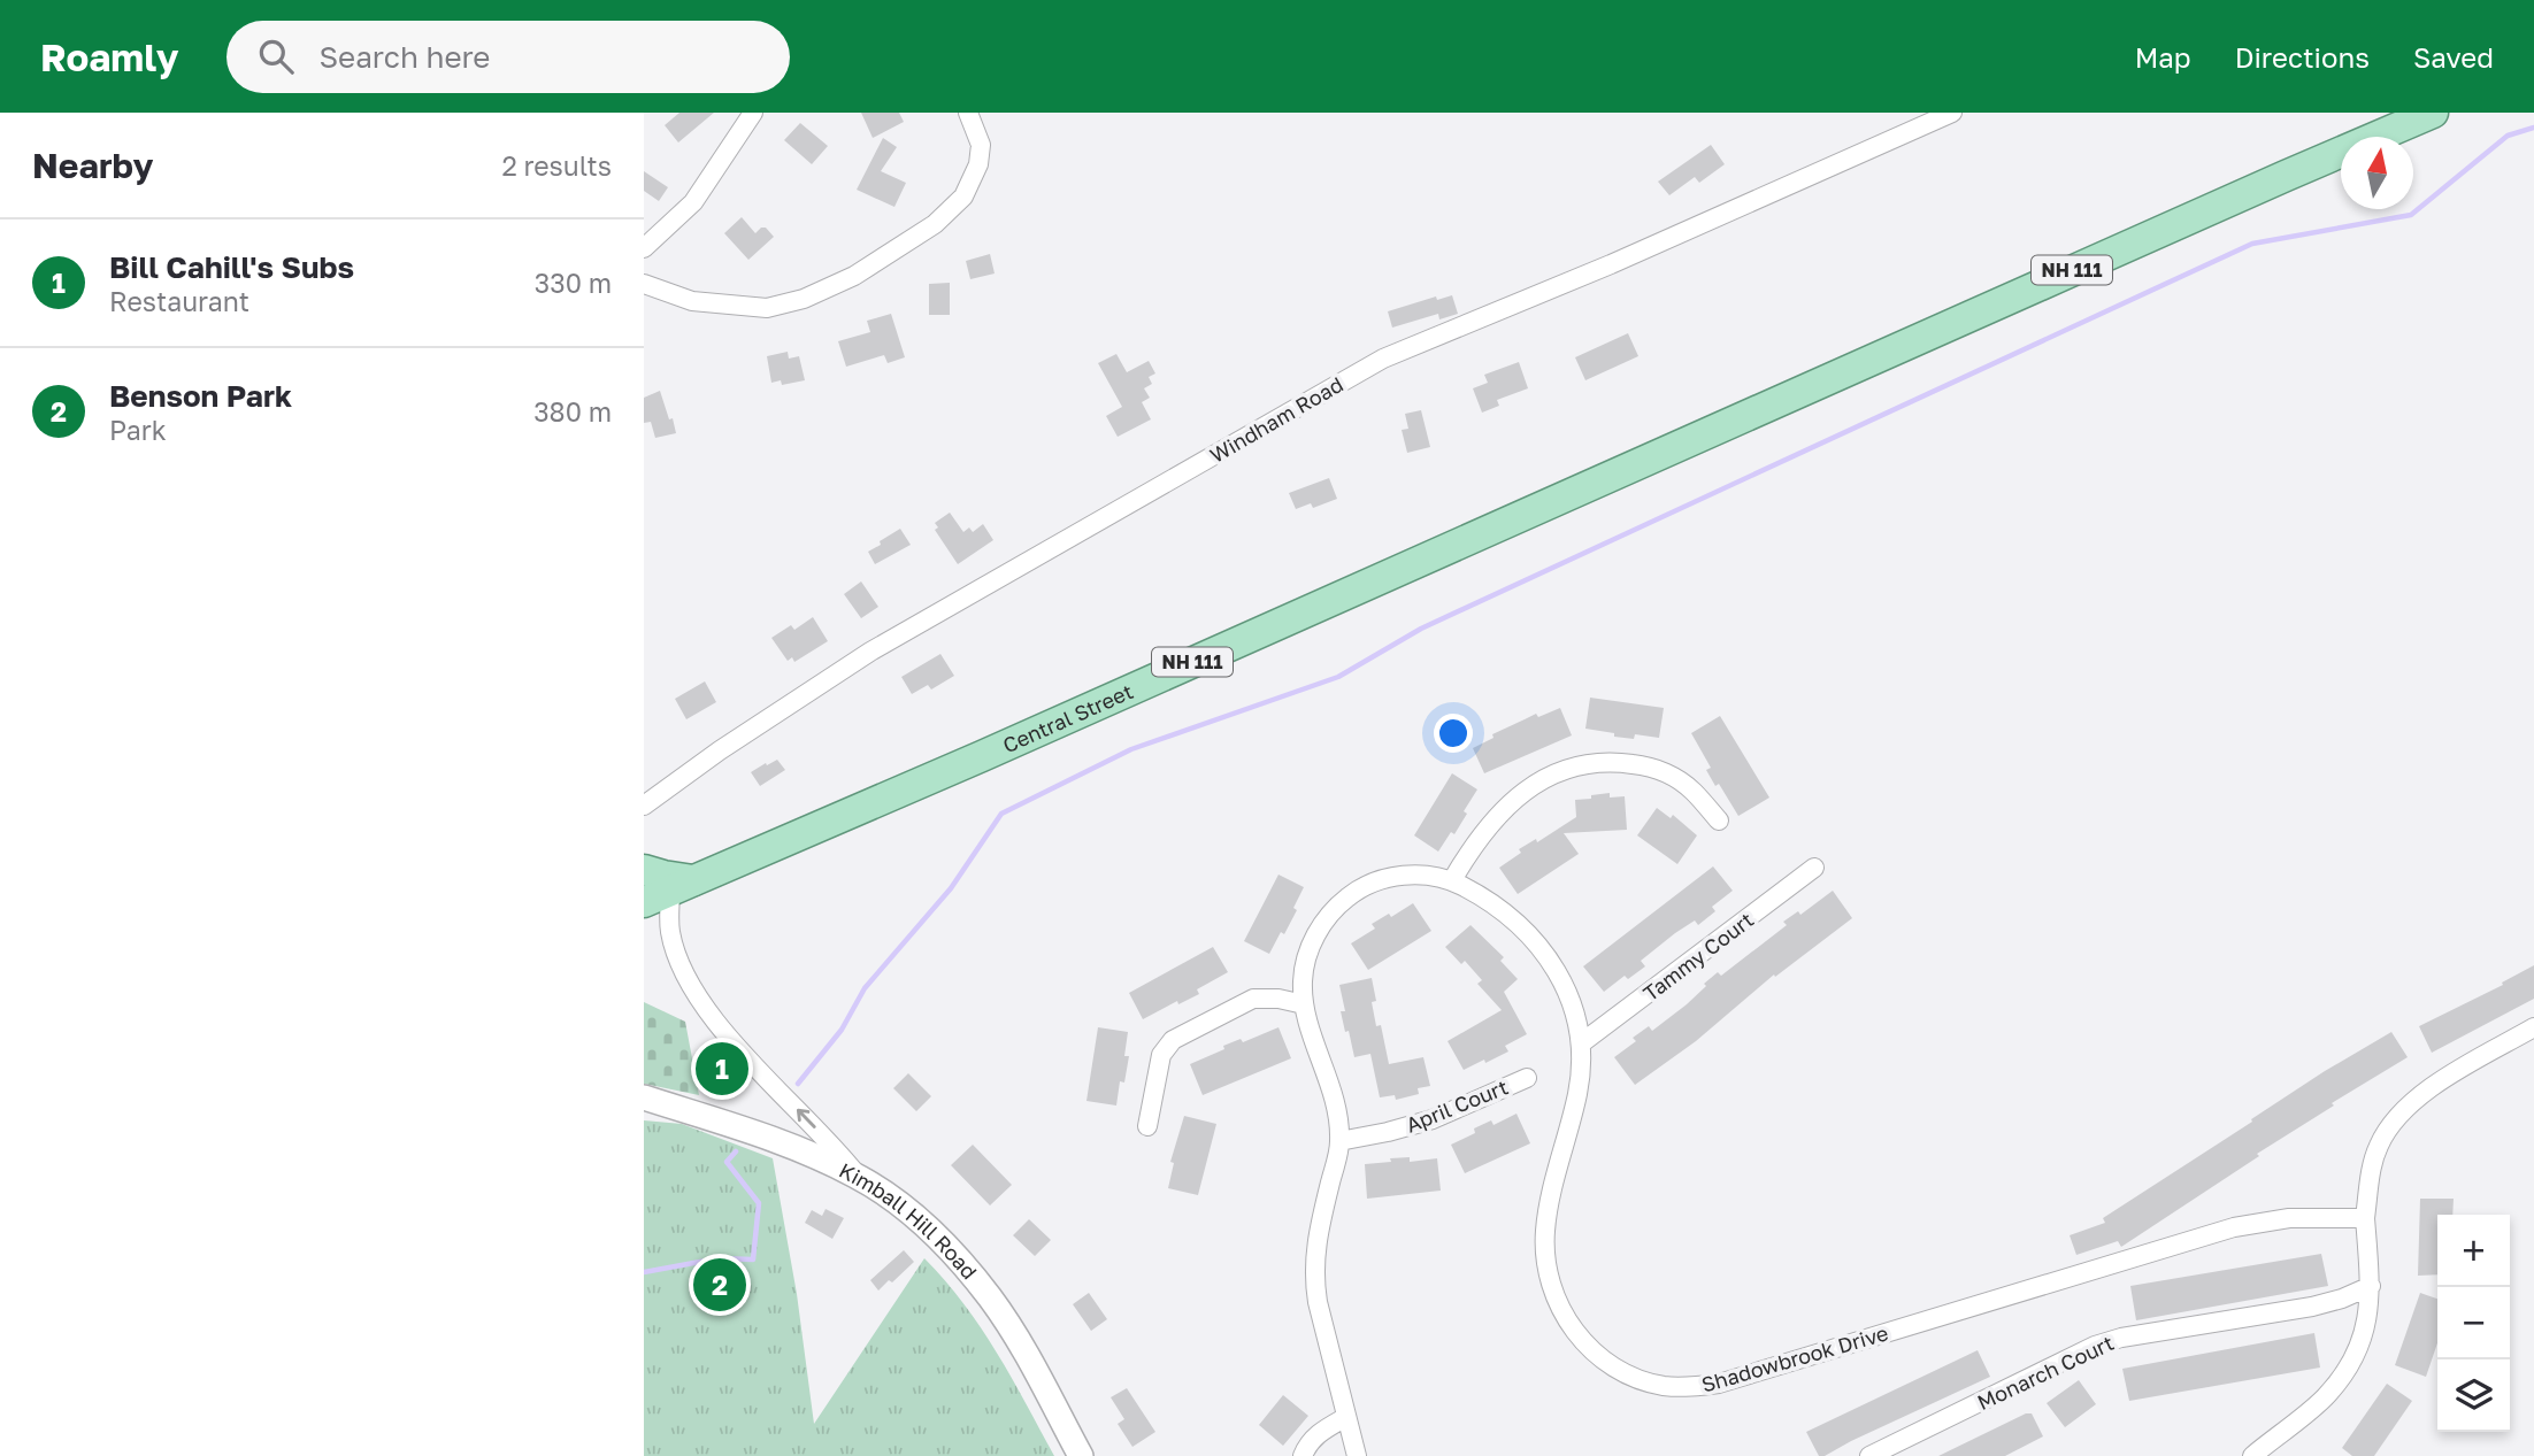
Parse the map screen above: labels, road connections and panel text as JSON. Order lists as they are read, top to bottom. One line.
{"streets":{"main road":["NH 111","Central Street"],"street":["Windham Road","Tammy Court","April Court","Kimball Hill Road","Shadowbrook Drive","Monarch Court"]},"crossings":[["Tammy Court","Shadowbrook Drive"],["April Court","Shadowbrook Drive"]],"north":"top","page":{"header":"Roamly","search":"Search here","nav":["Map","Directions","Saved"],"heading":["Nearby","2 results"],"list":[{"mark":"1","name":"Bill Cahill's Subs","note":"Restaurant","value":"330 m"},{"mark":"2","name":"Benson Park","note":"Park","value":"380 m"}],"pins":["1","2"],"map_buttons":["+","−"]}}
